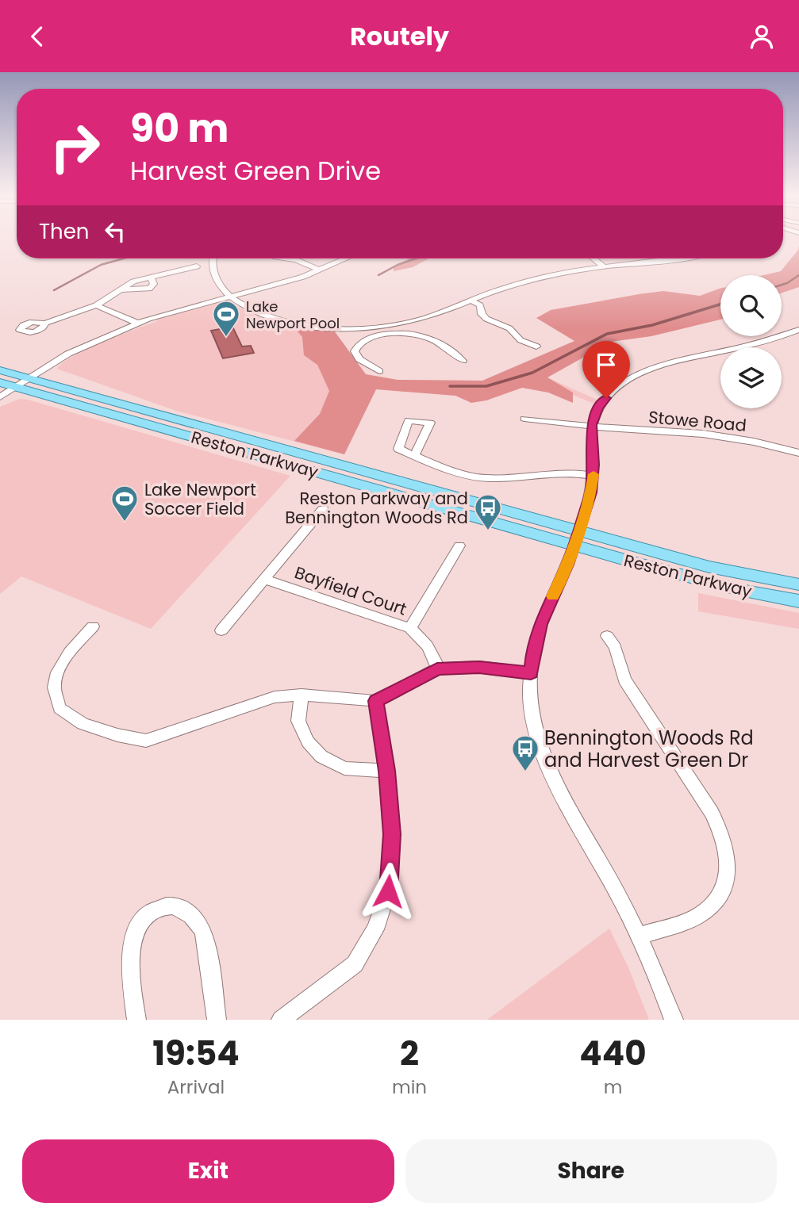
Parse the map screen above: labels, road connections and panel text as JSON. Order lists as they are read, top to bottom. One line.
{"streets":{"main road":["Reston Parkway"],"street":["Stowe Road","Bayfield Court"]},"places":{"sports":["Lake Newport Pool","Lake Newport Soccer Field"],"bus stop":["Reston Parkway and Bennington Woods Rd","Bennington Woods Rd and Harvest Green Dr"]},"page":{"header":"Routely","turn":["90 m","Harvest Green Drive"],"then":"Then","eta":["19:54","Arrival","2","min","440","m"],"buttons":["Exit","Share"]}}
